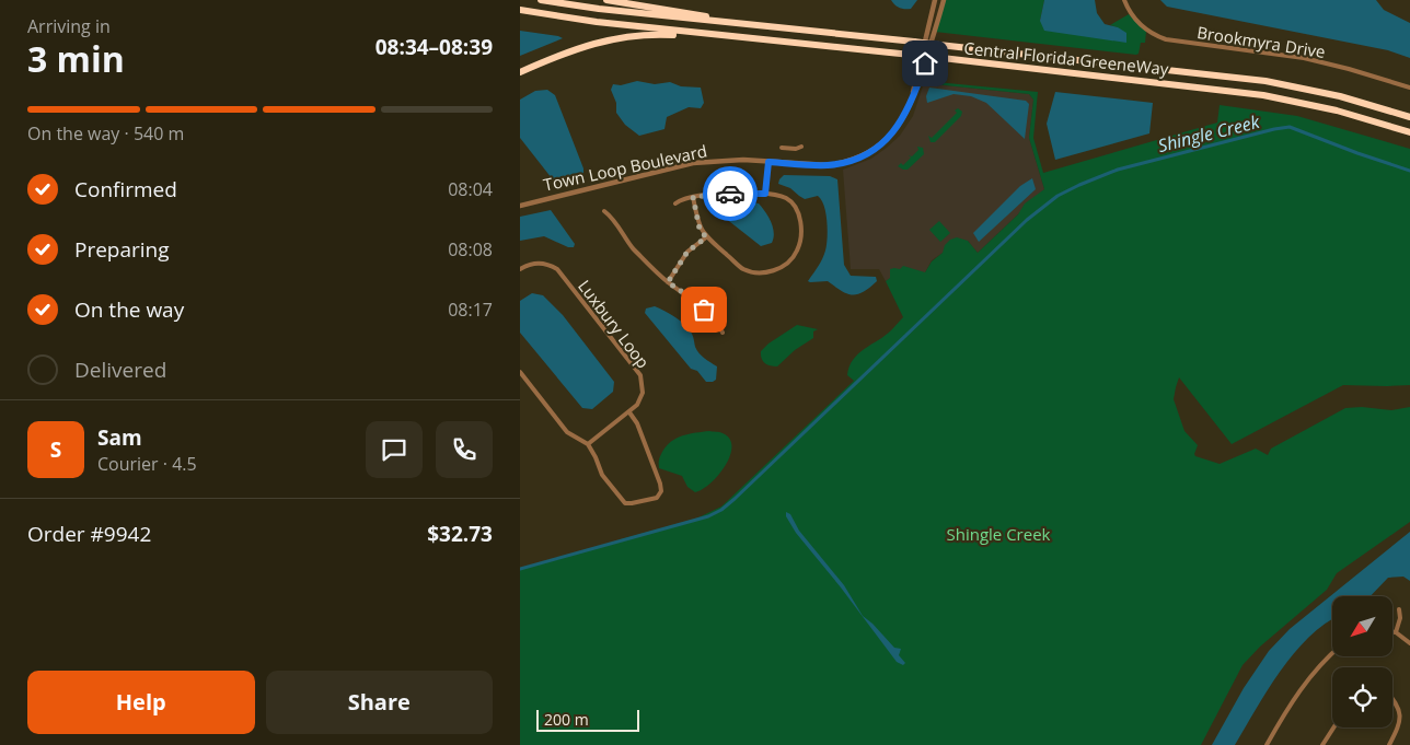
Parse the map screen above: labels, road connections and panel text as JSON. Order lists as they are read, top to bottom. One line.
{"streets":{"highway":["Central Florida GreeneWay"],"street":["Brookmyra Drive","Town Loop Boulevard","Luxbury Loop"]},"water":["Shingle Creek"],"parks":["Shingle Creek"],"scale_bar":"200 m","north":"bottom left","page":{"heading":["3 min","Arriving in","08:34–08:39"],"panel":["Sam","Courier · 4.5","Order #9942","$32.73"],"bar":"On the way · 540 m","list":[["Confirmed","08:04"],["Preparing","08:08"],["On the way","08:17"],"Delivered"],"round":"S","buttons":["Help","Share"],"scale":"200 m"}}
